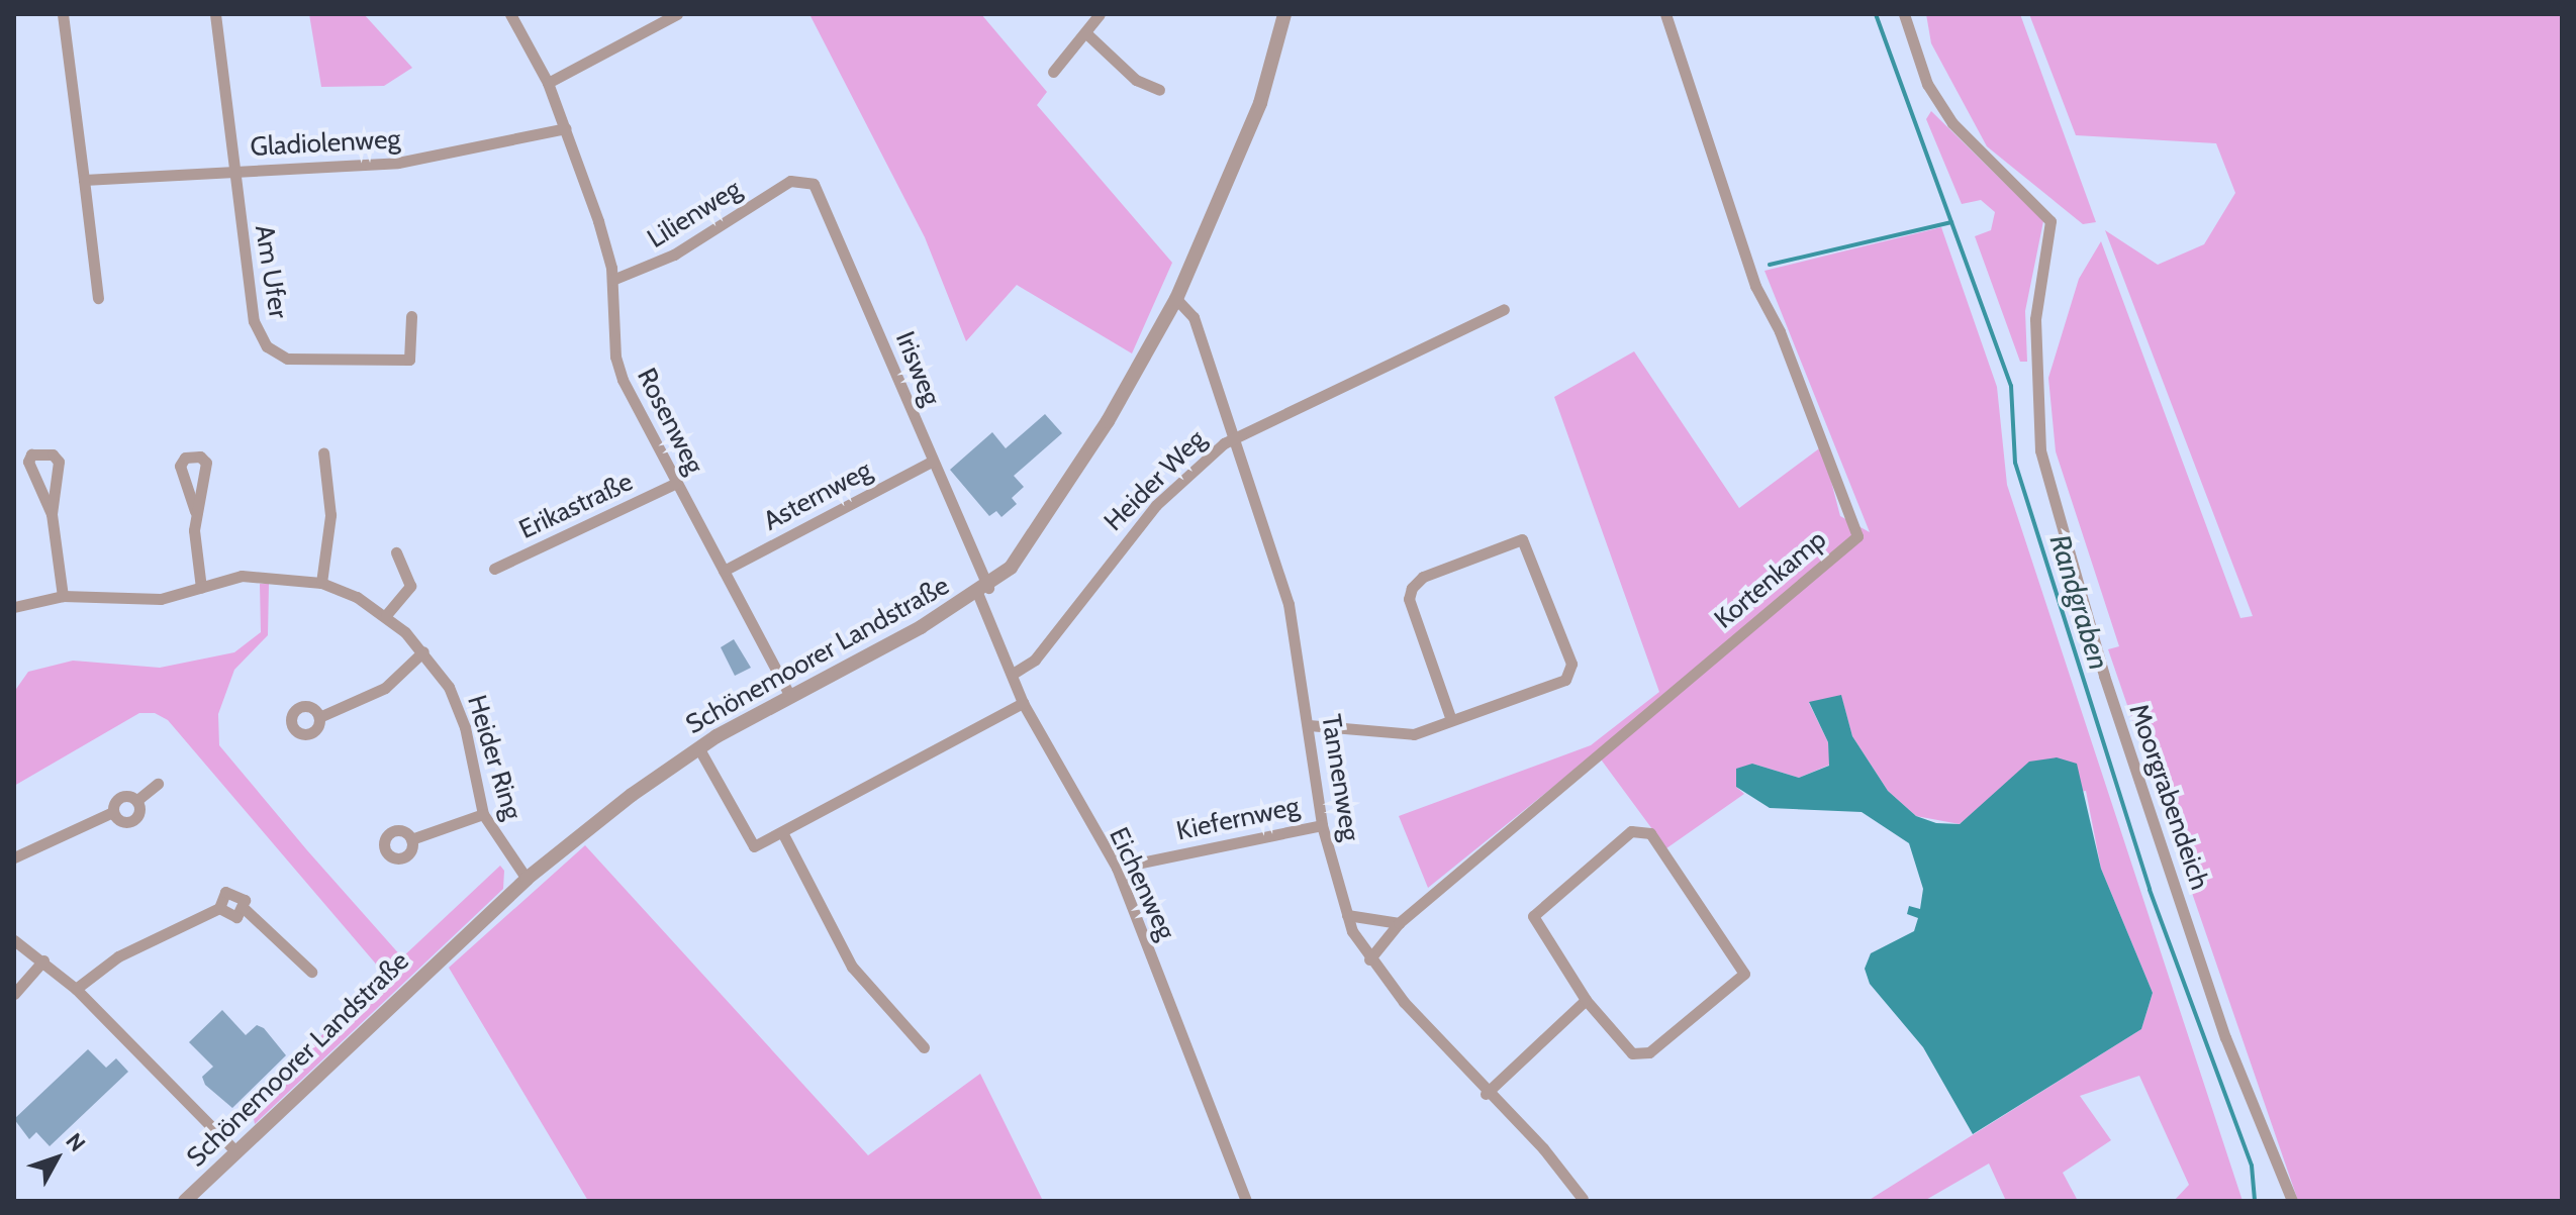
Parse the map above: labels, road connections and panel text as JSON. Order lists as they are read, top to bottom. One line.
{"streets":{"street":["Gladiolenweg","Lilienweg","Am Ufer","Irisweg","Rosenweg","Heider Weg","Asternweg","Erikastraße","Kortenkamp","Schönemoorer Landstraße","Heider Ring","Tannenweg","Moorgrabendeich","Kiefernweg","Eichenweg"]},"crossings":[["Gladiolenweg","Am Ufer"],["Gladiolenweg","Rosenweg"],["Lilienweg","Irisweg"],["Lilienweg","Rosenweg"],["Irisweg","Asternweg"],["Irisweg","Schönemoorer Landstraße"],["Irisweg","Eichenweg"],["Rosenweg","Asternweg"],["Rosenweg","Erikastraße"],["Rosenweg","Schönemoorer Landstraße"],["Heider Weg","Tannenweg"],["Heider Weg","Eichenweg"],["Kortenkamp","Tannenweg"],["Schönemoorer Landstraße","Heider Ring"],["Schönemoorer Landstraße","Tannenweg"],["Schönemoorer Landstraße","Eichenweg"],["Tannenweg","Kiefernweg"],["Kiefernweg","Eichenweg"]],"water":["Randgraben"],"north":"top right"}
